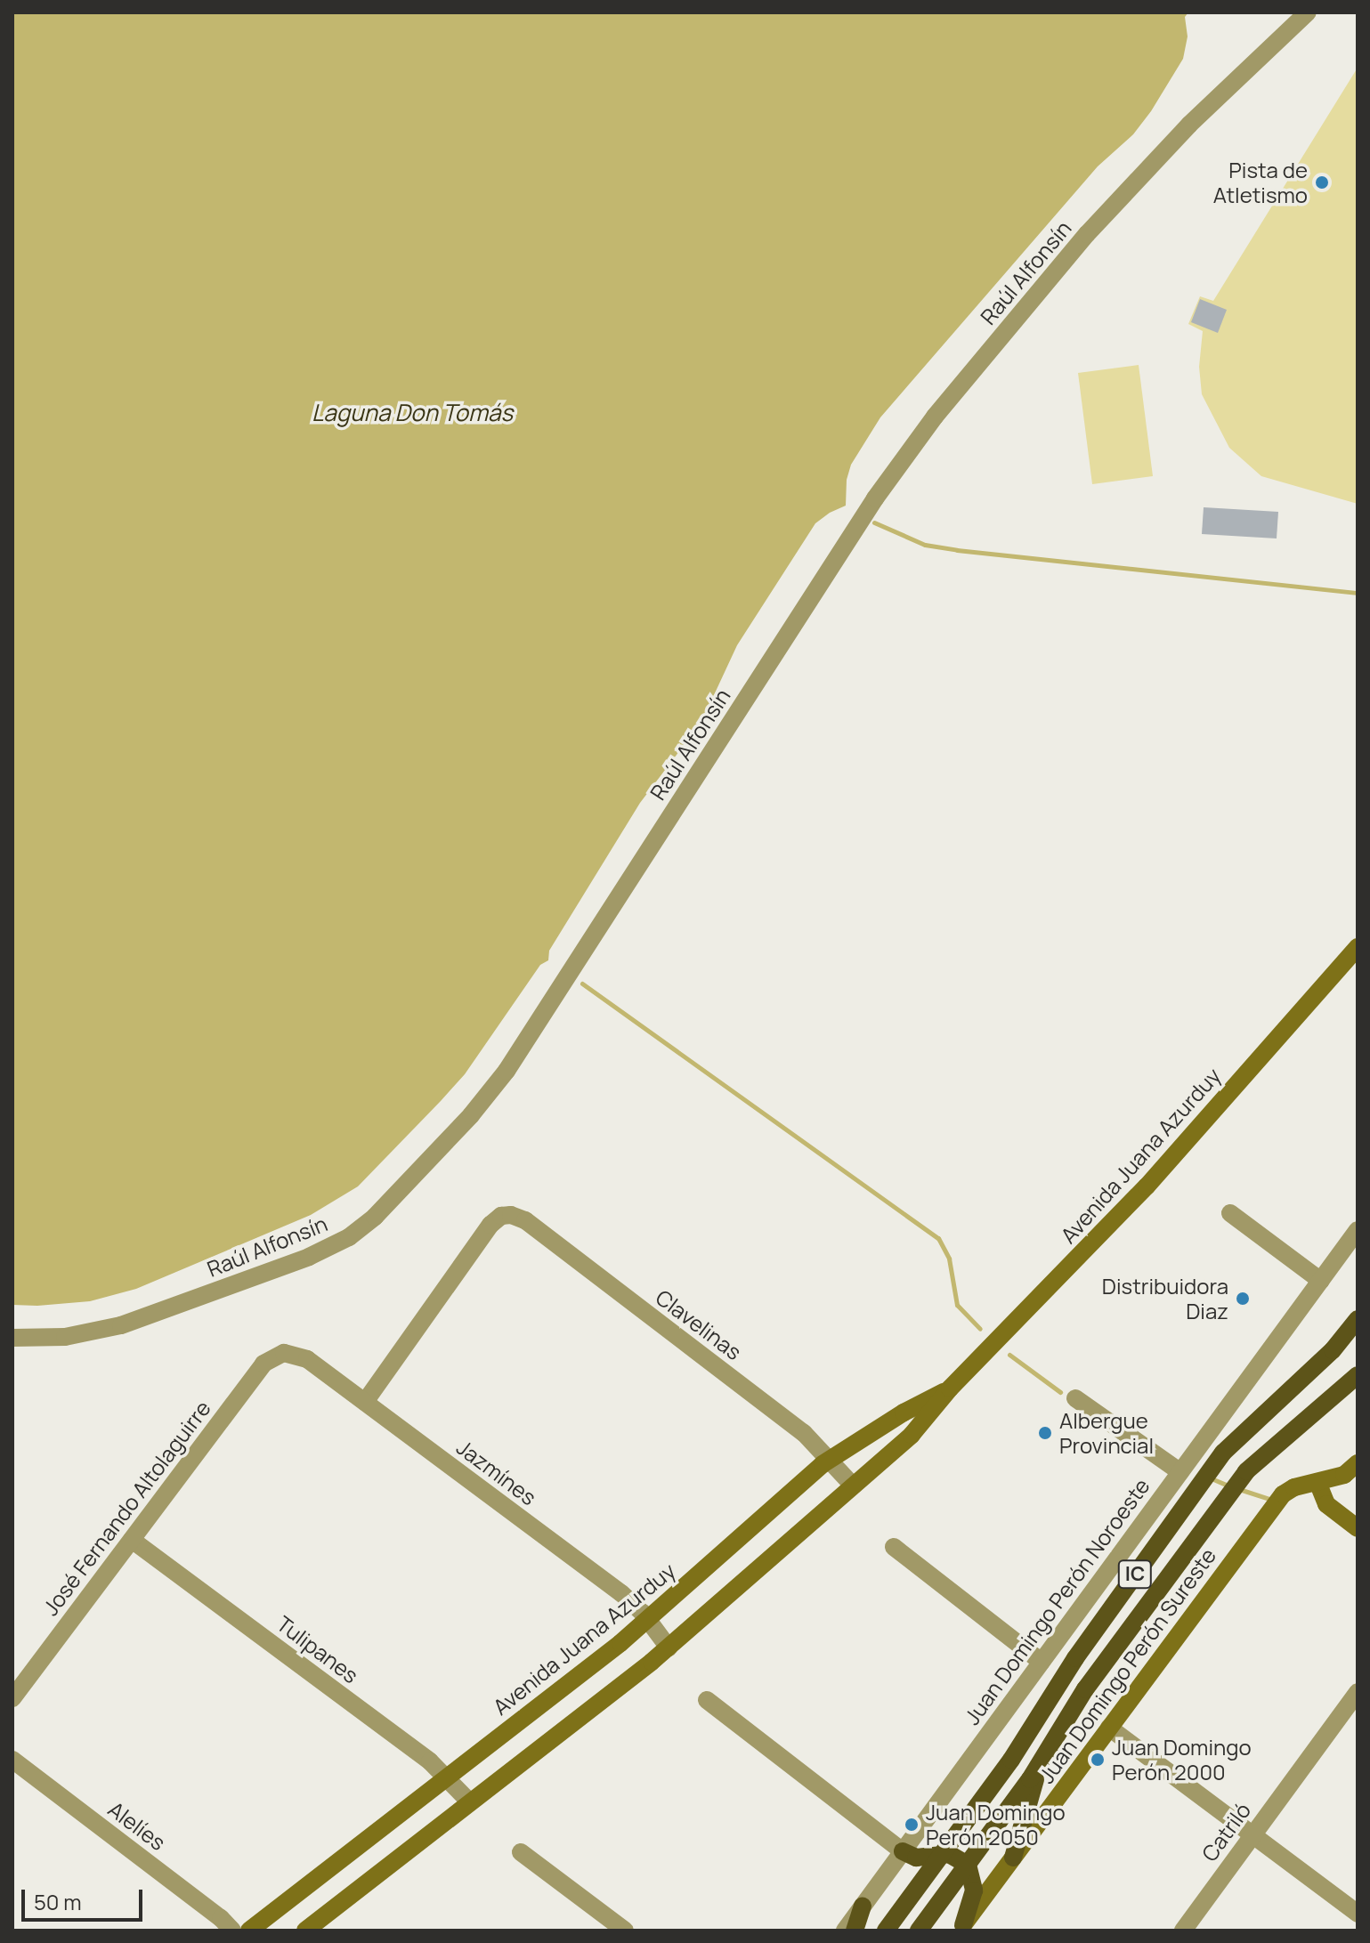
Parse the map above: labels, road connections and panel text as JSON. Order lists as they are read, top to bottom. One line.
{"streets":{"main road":["IC"],"street":["Raúl Alfonsín","Avenida Juana Azurduy","Clavelinas","Jazmínes","José Fernando Altolaguirre","Juan Domingo Perón Noroeste","Tulipanes","Juan Domingo Perón Sureste","Alelíes","Catriló"]},"crossings":[["Avenida Juana Azurduy","Clavelinas"],["Avenida Juana Azurduy","Jazmínes"],["Avenida Juana Azurduy","Tulipanes"],["Clavelinas","Jazmínes"],["Jazmínes","José Fernando Altolaguirre"],["José Fernando Altolaguirre","Tulipanes"]],"water":["Laguna Don Tomás"],"places":["Pista de Atletismo","Distribuidora Diaz","Albergue Provincial","Juan Domingo Perón 2000","Juan Domingo Perón 2050"],"scale_bar":"50 m"}
